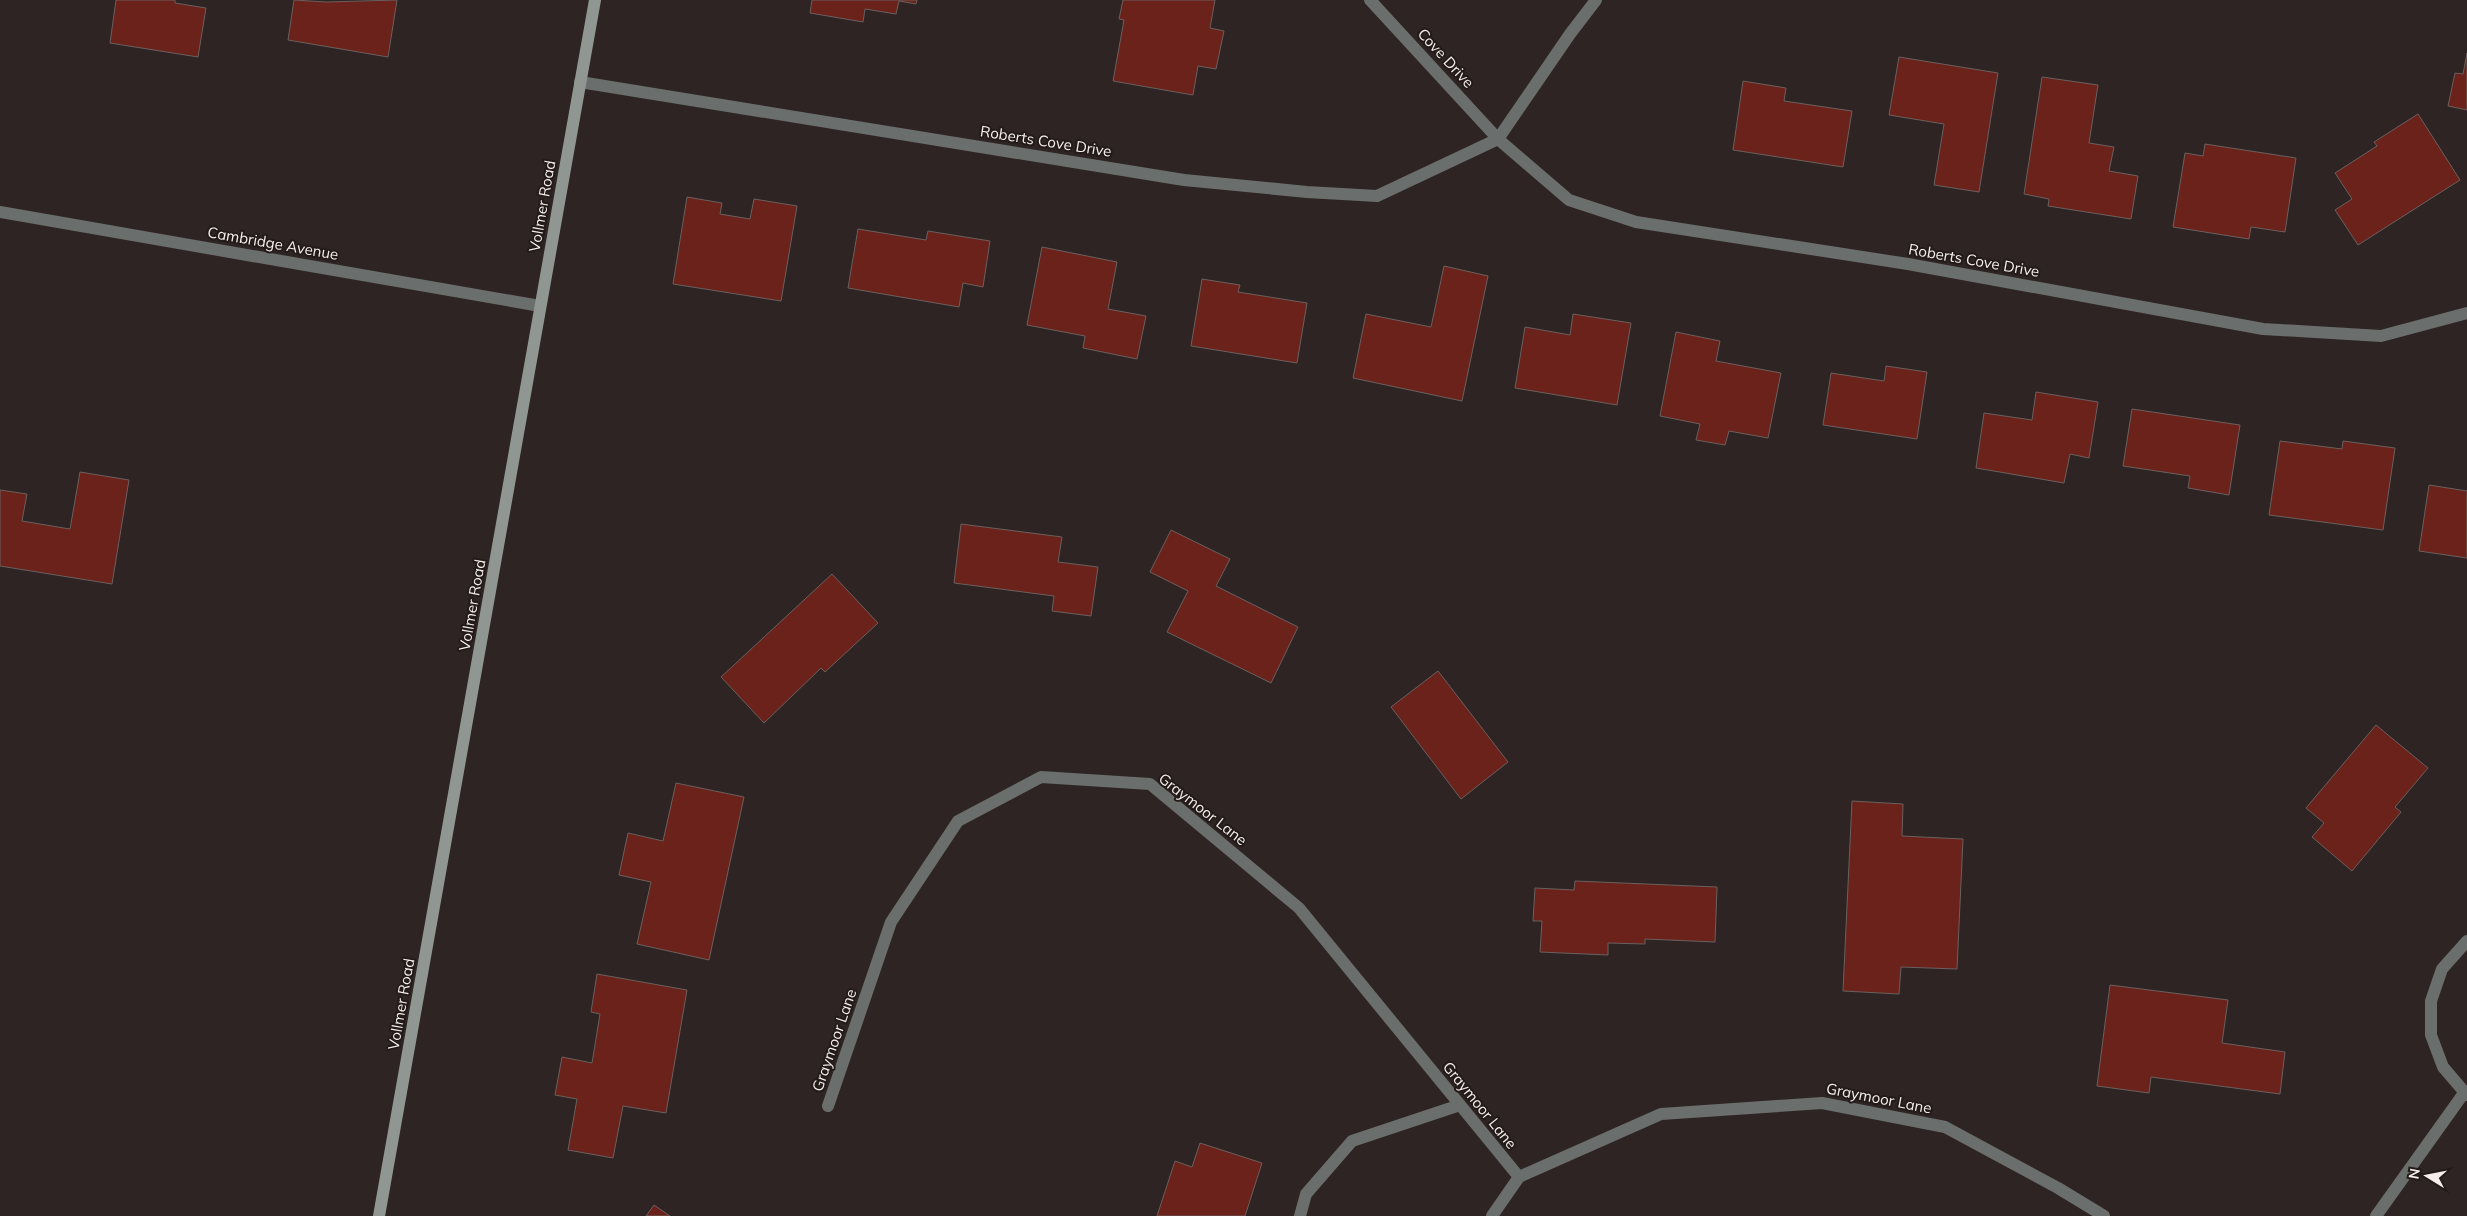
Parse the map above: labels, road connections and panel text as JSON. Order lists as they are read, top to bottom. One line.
{"streets":{"main road":["Vollmer Road"],"street":["Cove Drive","Roberts Cove Drive","Cambridge Avenue","Graymoor Lane"]},"crossings":[["Cove Drive","Roberts Cove Drive"],["Roberts Cove Drive","Vollmer Road"],["Vollmer Road","Cambridge Avenue"]],"north":"left"}
